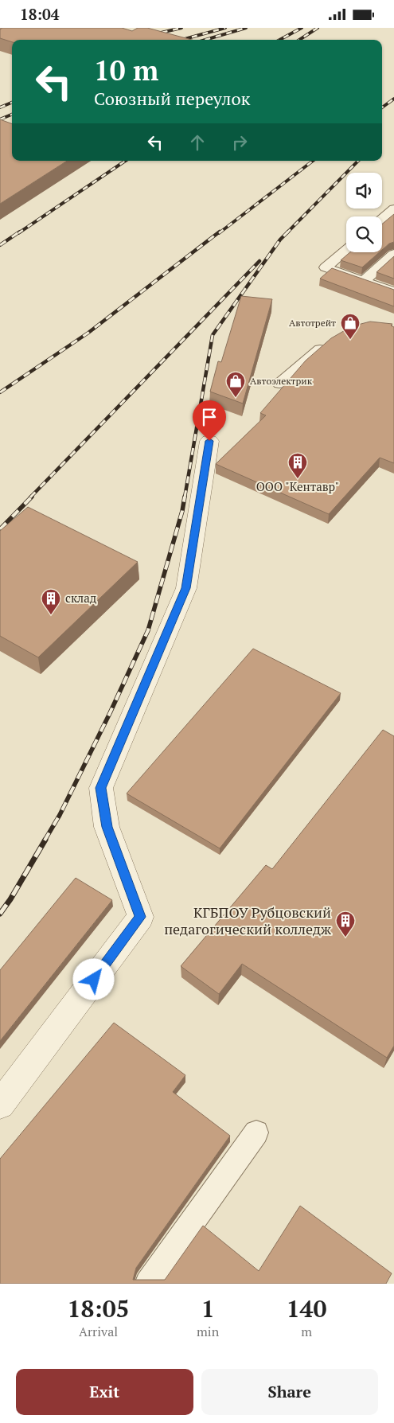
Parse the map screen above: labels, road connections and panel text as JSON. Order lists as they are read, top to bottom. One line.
{"places":{"shop":["Автотрейт","Автоэлектрик"],"building":["ООО \"Кентавр\"","склад","КГБПОУ Рубцовский педагогический колледж"]},"page":{"status":"18:04","turn":["10 m","Союзный переулок"],"eta":["18:05","Arrival","1","min","140","m"],"buttons":["Exit","Share"]}}
